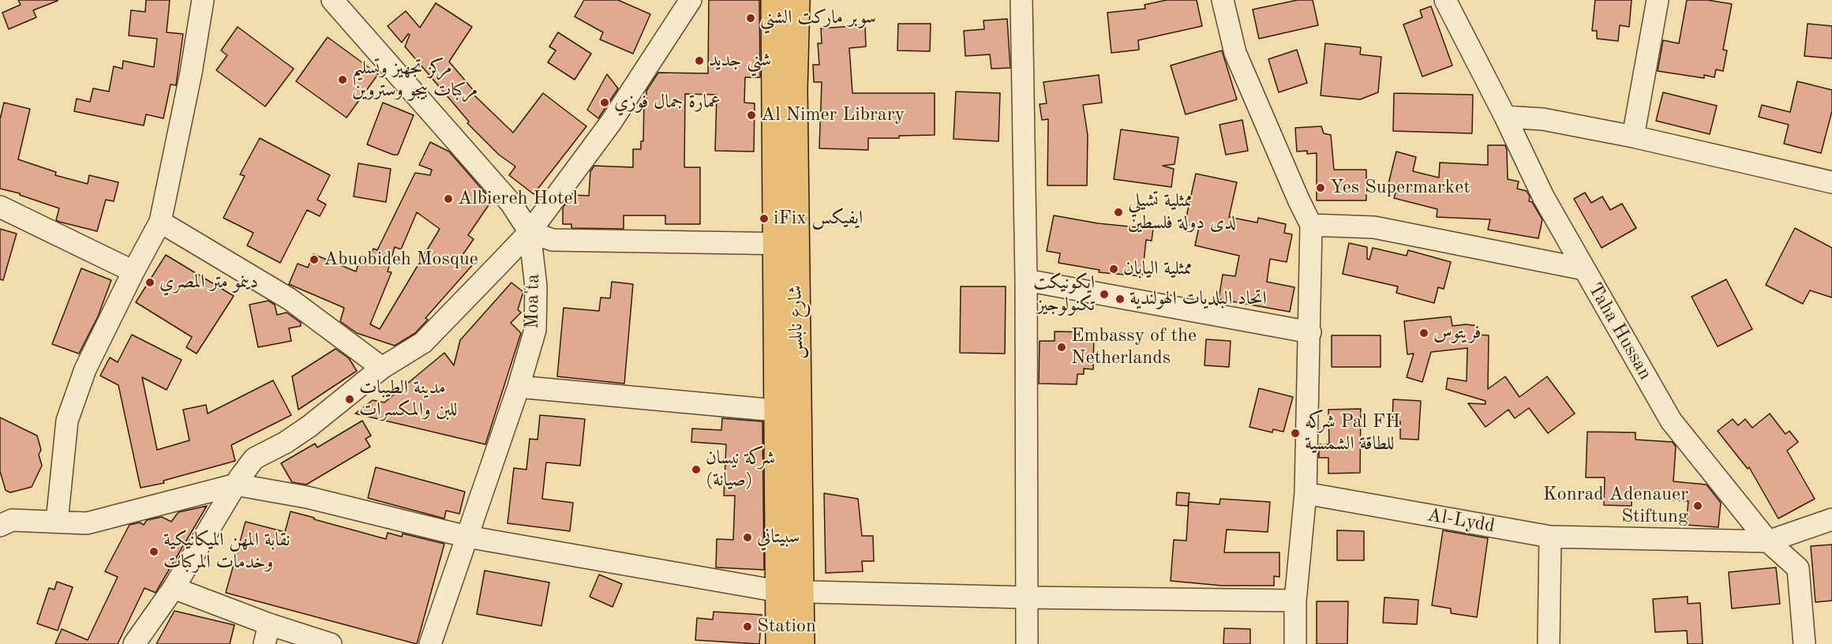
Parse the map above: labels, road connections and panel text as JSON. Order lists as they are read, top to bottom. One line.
{"streets":{"main road":["شارع نابلس"],"street":["Moa'ta","Taha Hussan","Al-Lydd"]},"crossings":[["Taha Hussan","Al-Lydd"]],"places":["سوبر ماركت الشني","شني جديد","مركز تجهيز وتسليم مركبات بيجو وستروين","عمارة جمال فوزي","Al Nimer Library","Yes Supermarket","Albiereh Hotel","ممثلية تشيلي لدى دولة فلسطين","iFix ايفيكس","Abuobideh Mosque","ممثلية اليابان","دينمو متر المصري","ايكونيكت تكنولوجيز","اتحاد البلديات الهولندية","فريتوس","Embassy of the Netherlands","مدينة الطيبات للبن والمكسرات","شركه Pal FH للطاقة الشمسية","شركة نيسان (صيانة)","Konrad Adenauer Stiftung","سبيتاني","نقابة المهن الميكانيكية وخدمات المركبات","Station"]}
